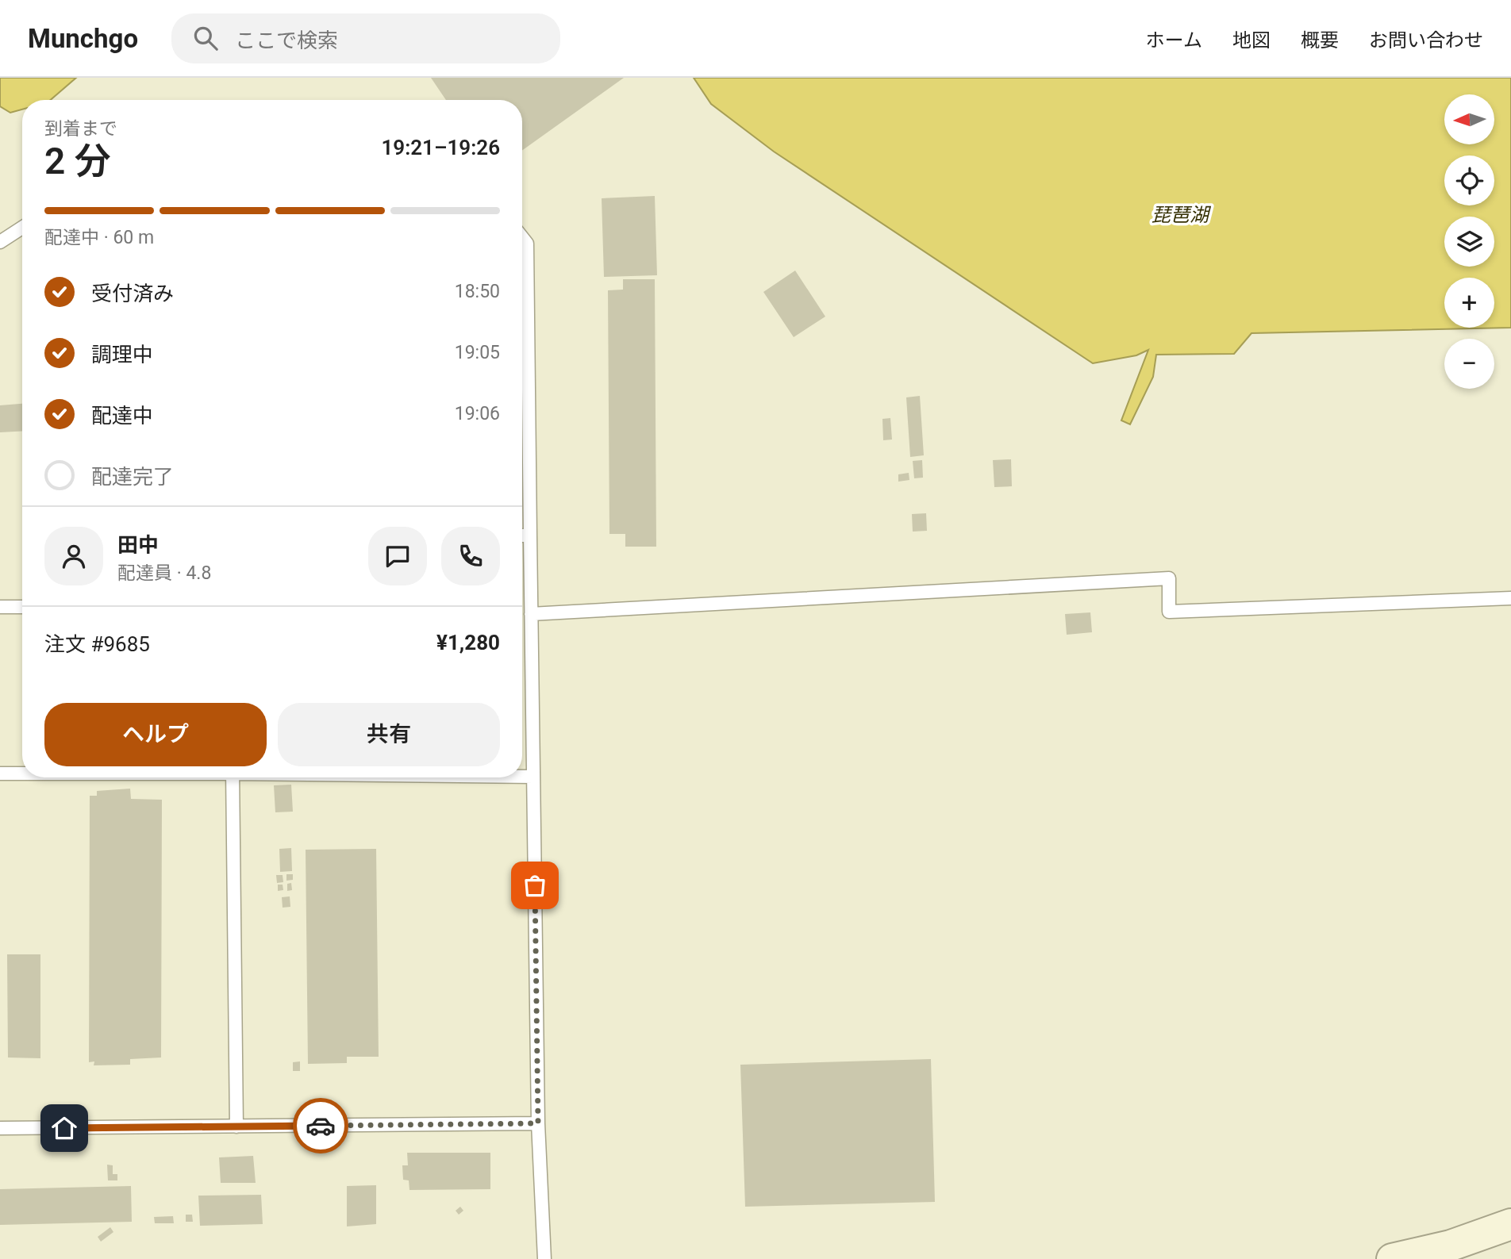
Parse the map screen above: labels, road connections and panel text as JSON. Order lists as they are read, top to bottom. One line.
{"water":["琵琶湖"],"north":"left","page":{"header":"Munchgo","search":"ここで検索","nav":["ホーム","地図","概要","お問い合わせ"],"map_buttons":["+","−"],"heading":["2 分","到着まで","19:21–19:26"],"panel":["田中","配達員 · 4.8","注文 #9685","¥1,280"],"bar":"配達中 · 60 m","list":[["受付済み","18:50"],["調理中","19:05"],["配達中","19:06"],"配達完了"],"buttons":["ヘルプ","共有"]}}
